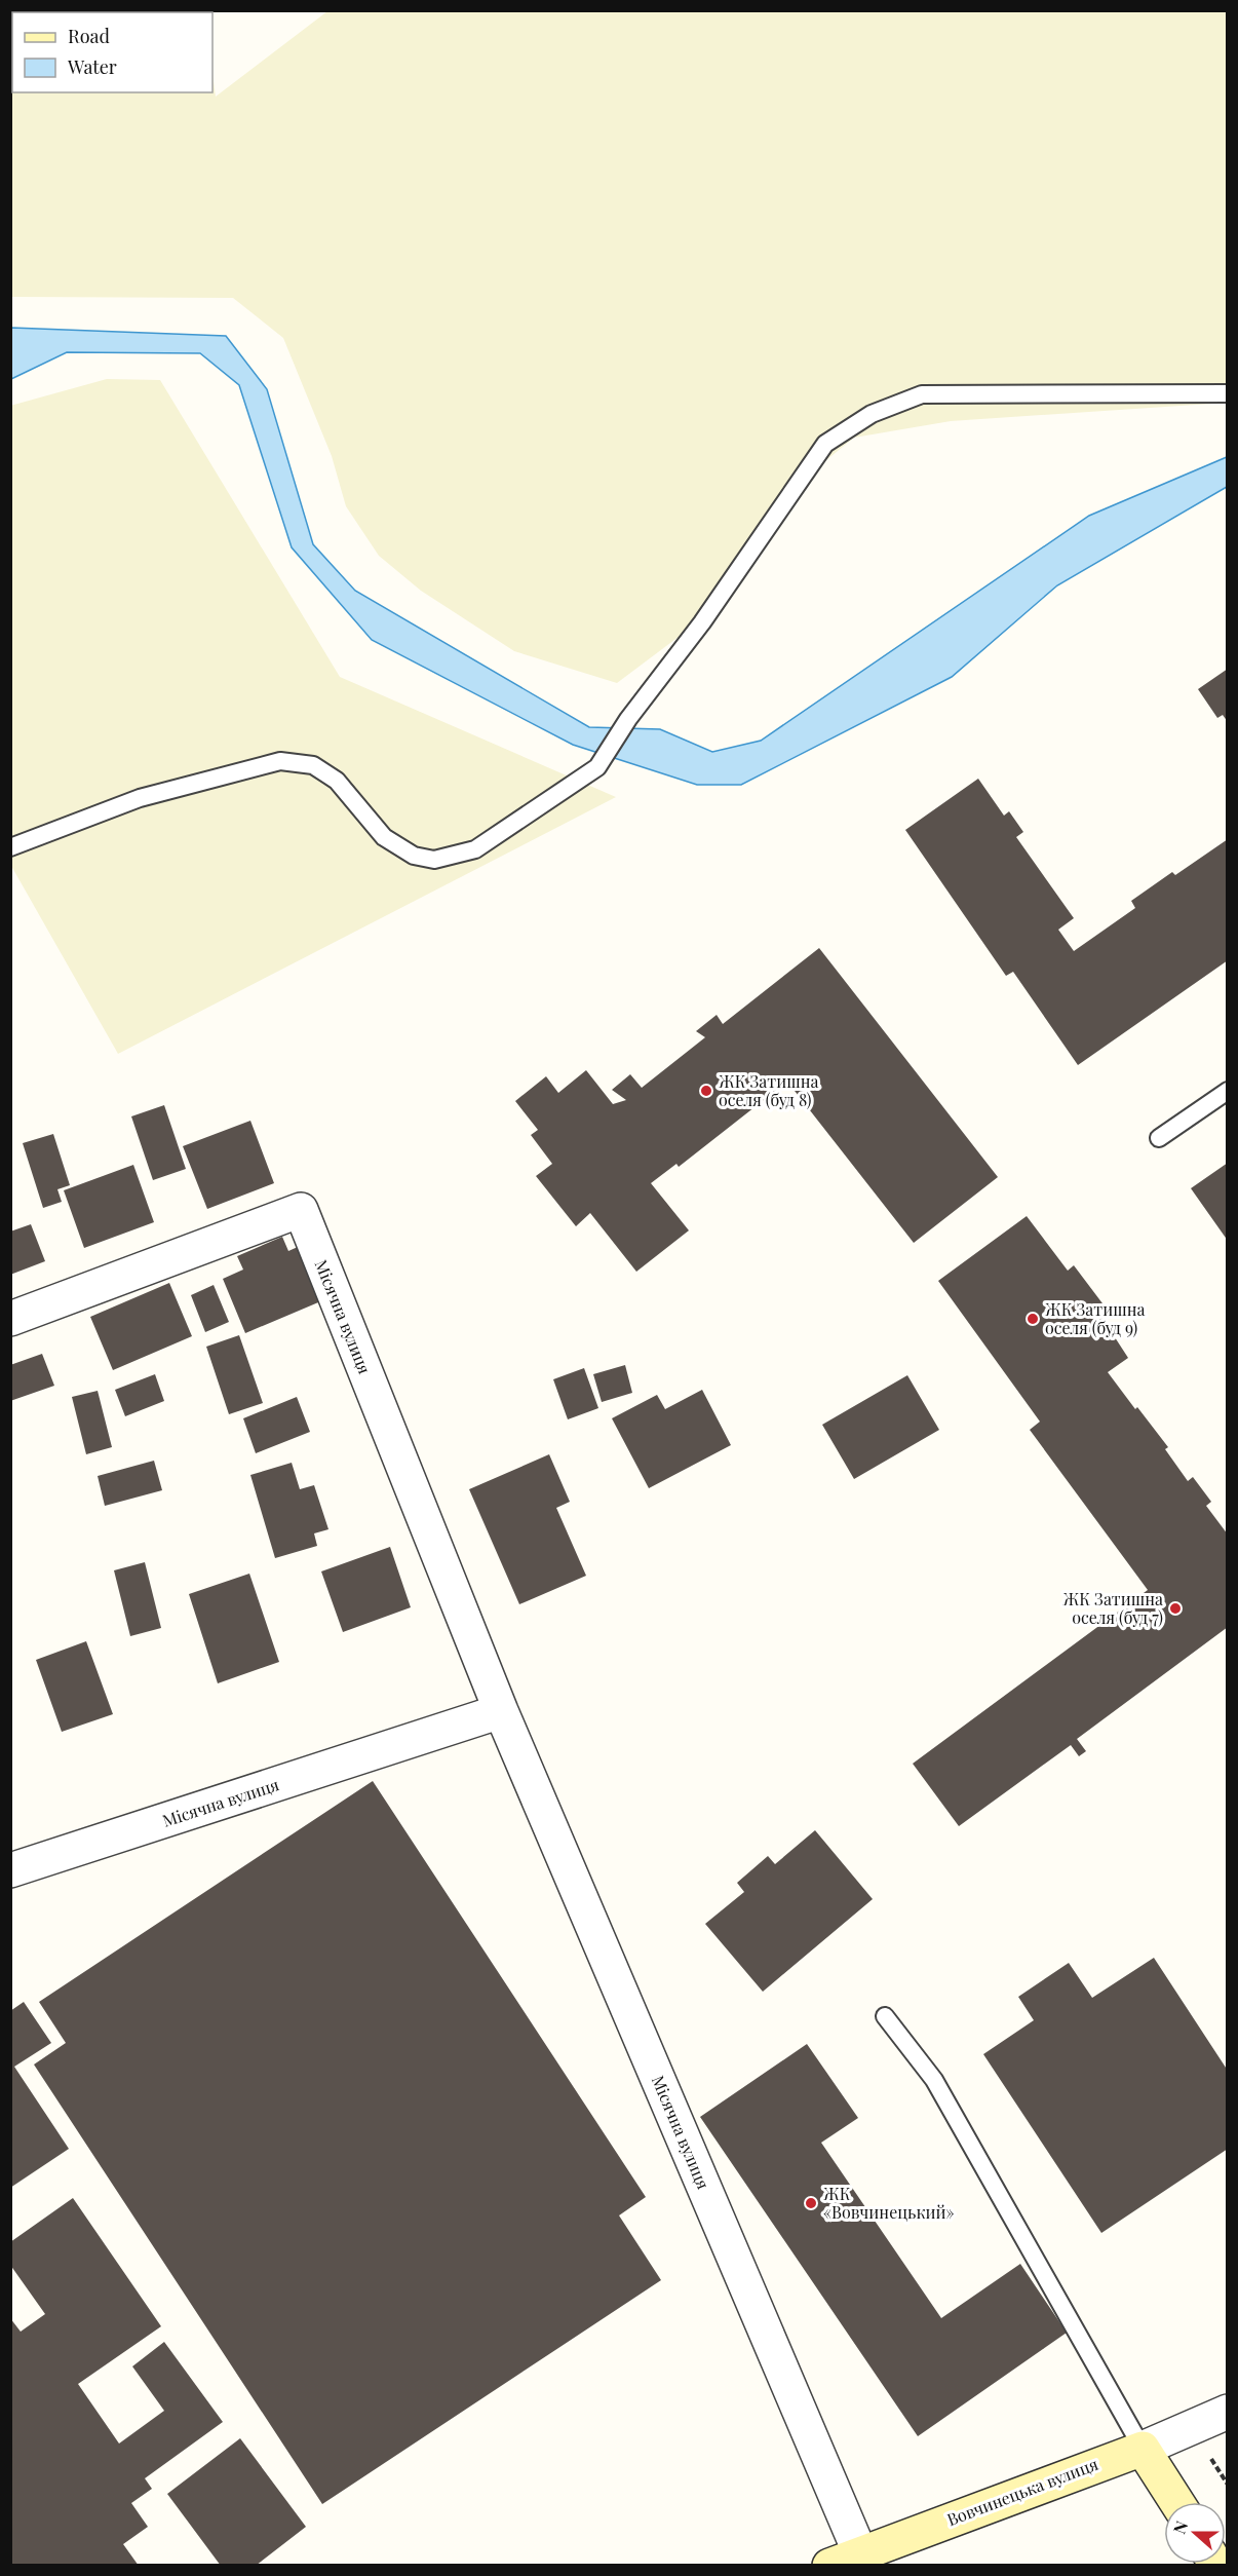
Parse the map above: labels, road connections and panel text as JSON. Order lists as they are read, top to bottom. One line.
{"streets":{"street":["Місячна вулиця","Вовчинецька вулиця"]},"crossings":[["Місячна вулиця","Вовчинецька вулиця"]],"places":["ЖК Затишна оселя (буд 8)","ЖК Затишна оселя (буд 9)","ЖК Затишна оселя (буд 7)","ЖК «Вовчинецький»"],"legend":["Road","Water"],"north":"left"}
